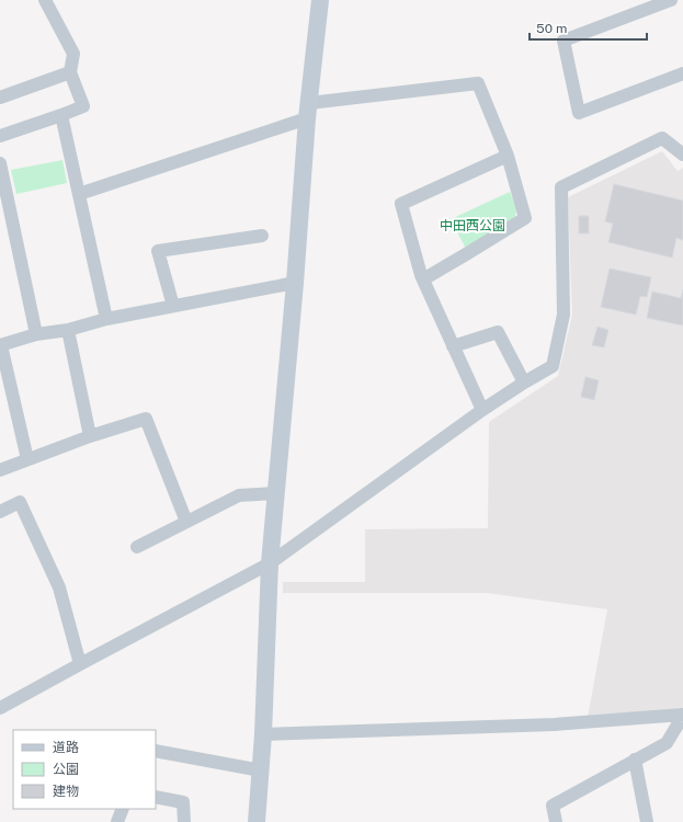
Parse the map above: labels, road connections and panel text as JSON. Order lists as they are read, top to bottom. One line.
{"parks":["中田西公園"],"legend":["道路","公園","建物"],"scale_bar":"50 m"}
